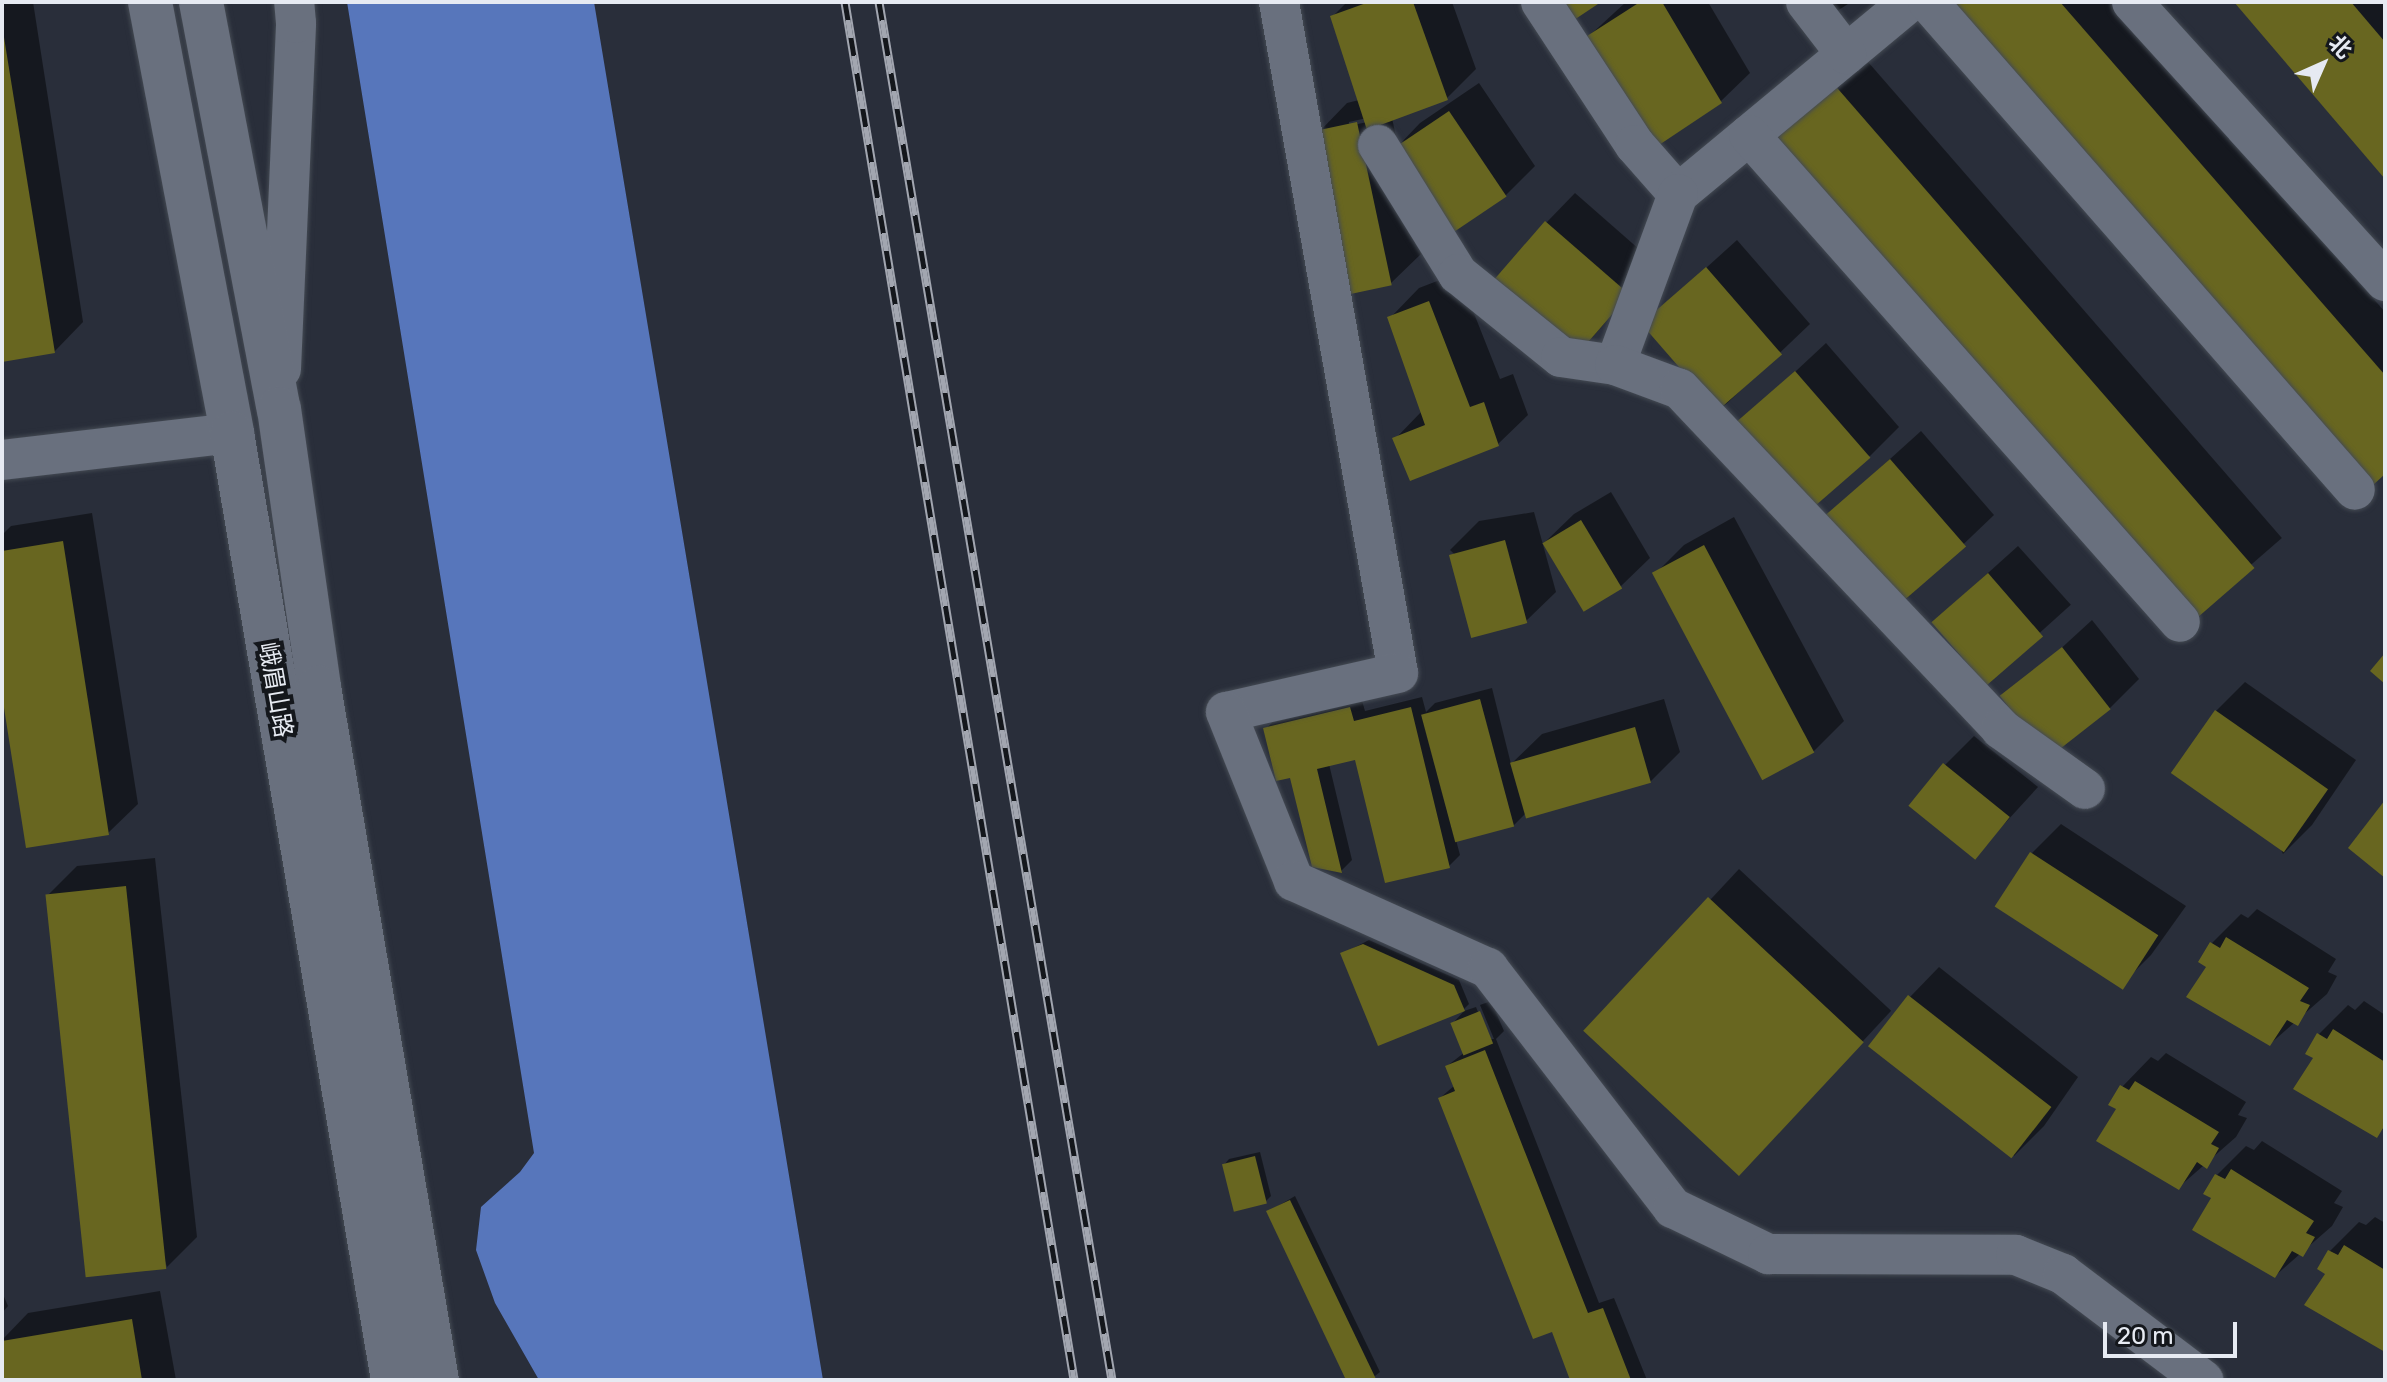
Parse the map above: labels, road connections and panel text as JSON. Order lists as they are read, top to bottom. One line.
{"streets":{"street":["峨眉山路"]},"scale_bar":"20 m","north":"top right"}
